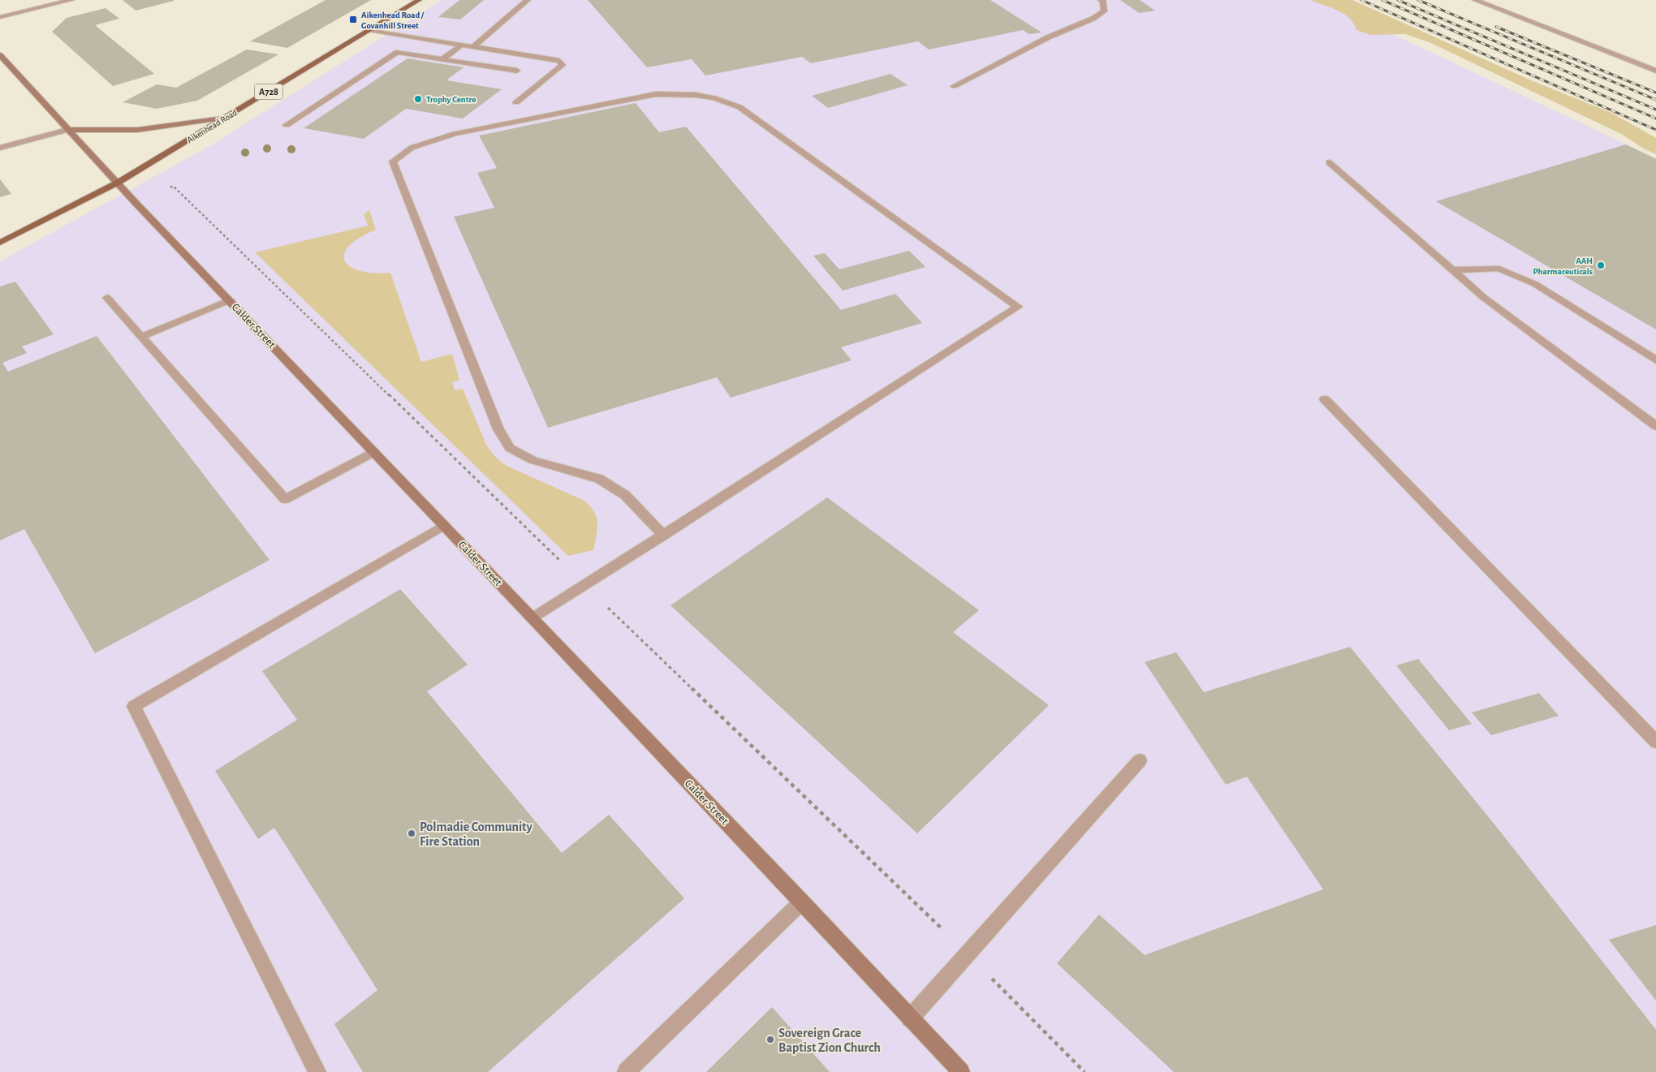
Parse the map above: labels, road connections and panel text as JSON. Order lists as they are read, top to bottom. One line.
{"streets":{"main road":["A728","Aikenhead Road","Calder Street"]},"crossings":[["Aikenhead Road","Calder Street"]],"places":{"transit":["Aikenhead Road / Govanhill Street"],"other":["Trophy Centre","AAH Pharmaceuticals","Polmadie Community Fire Station","Sovereign Grace Baptist Zion Church"]}}
